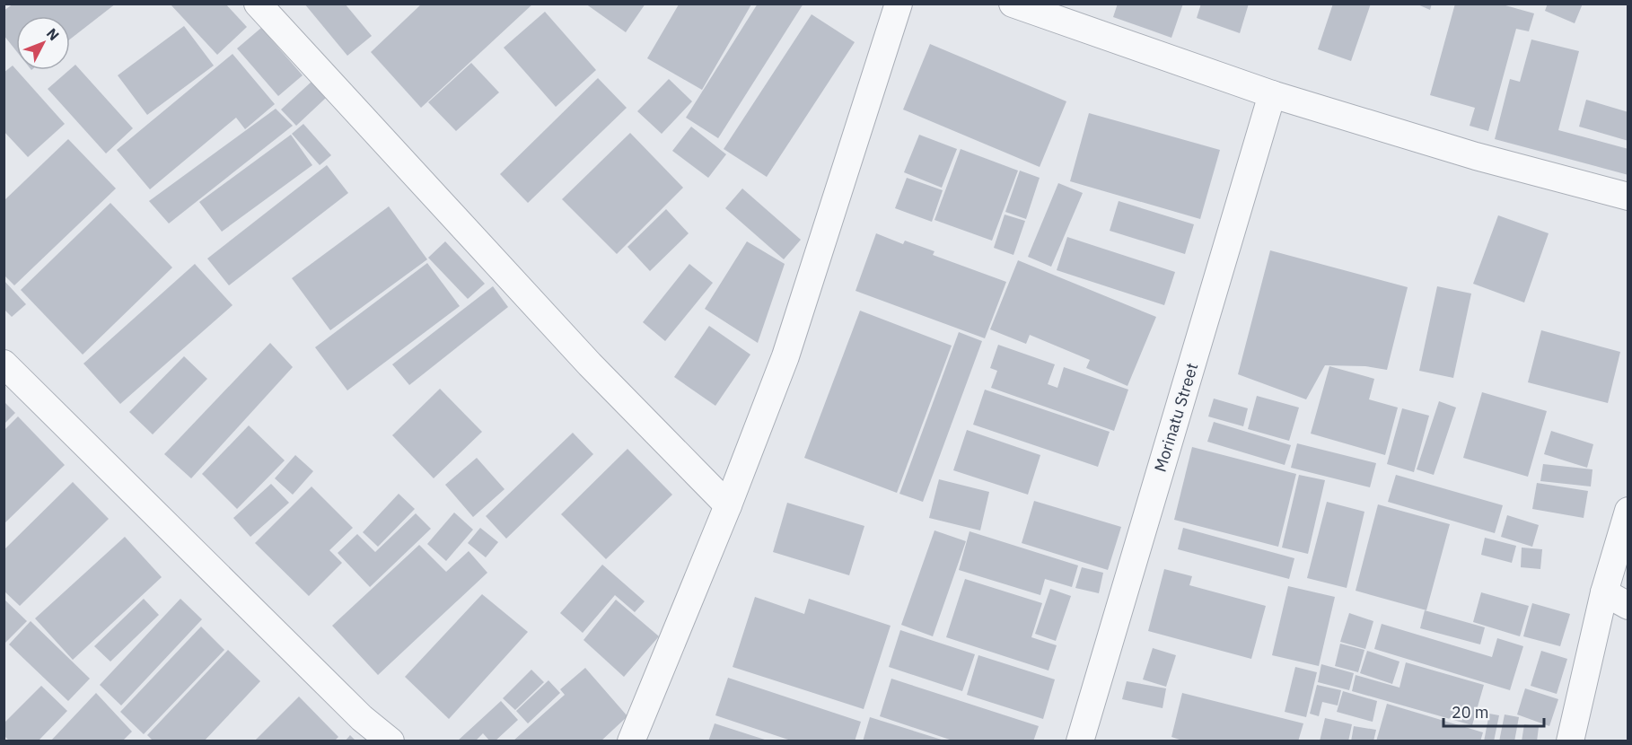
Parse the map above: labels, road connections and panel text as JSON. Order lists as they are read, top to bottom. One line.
{"streets":{"street":["Morinatu Street"]},"scale_bar":"20 m","north":"top right"}
